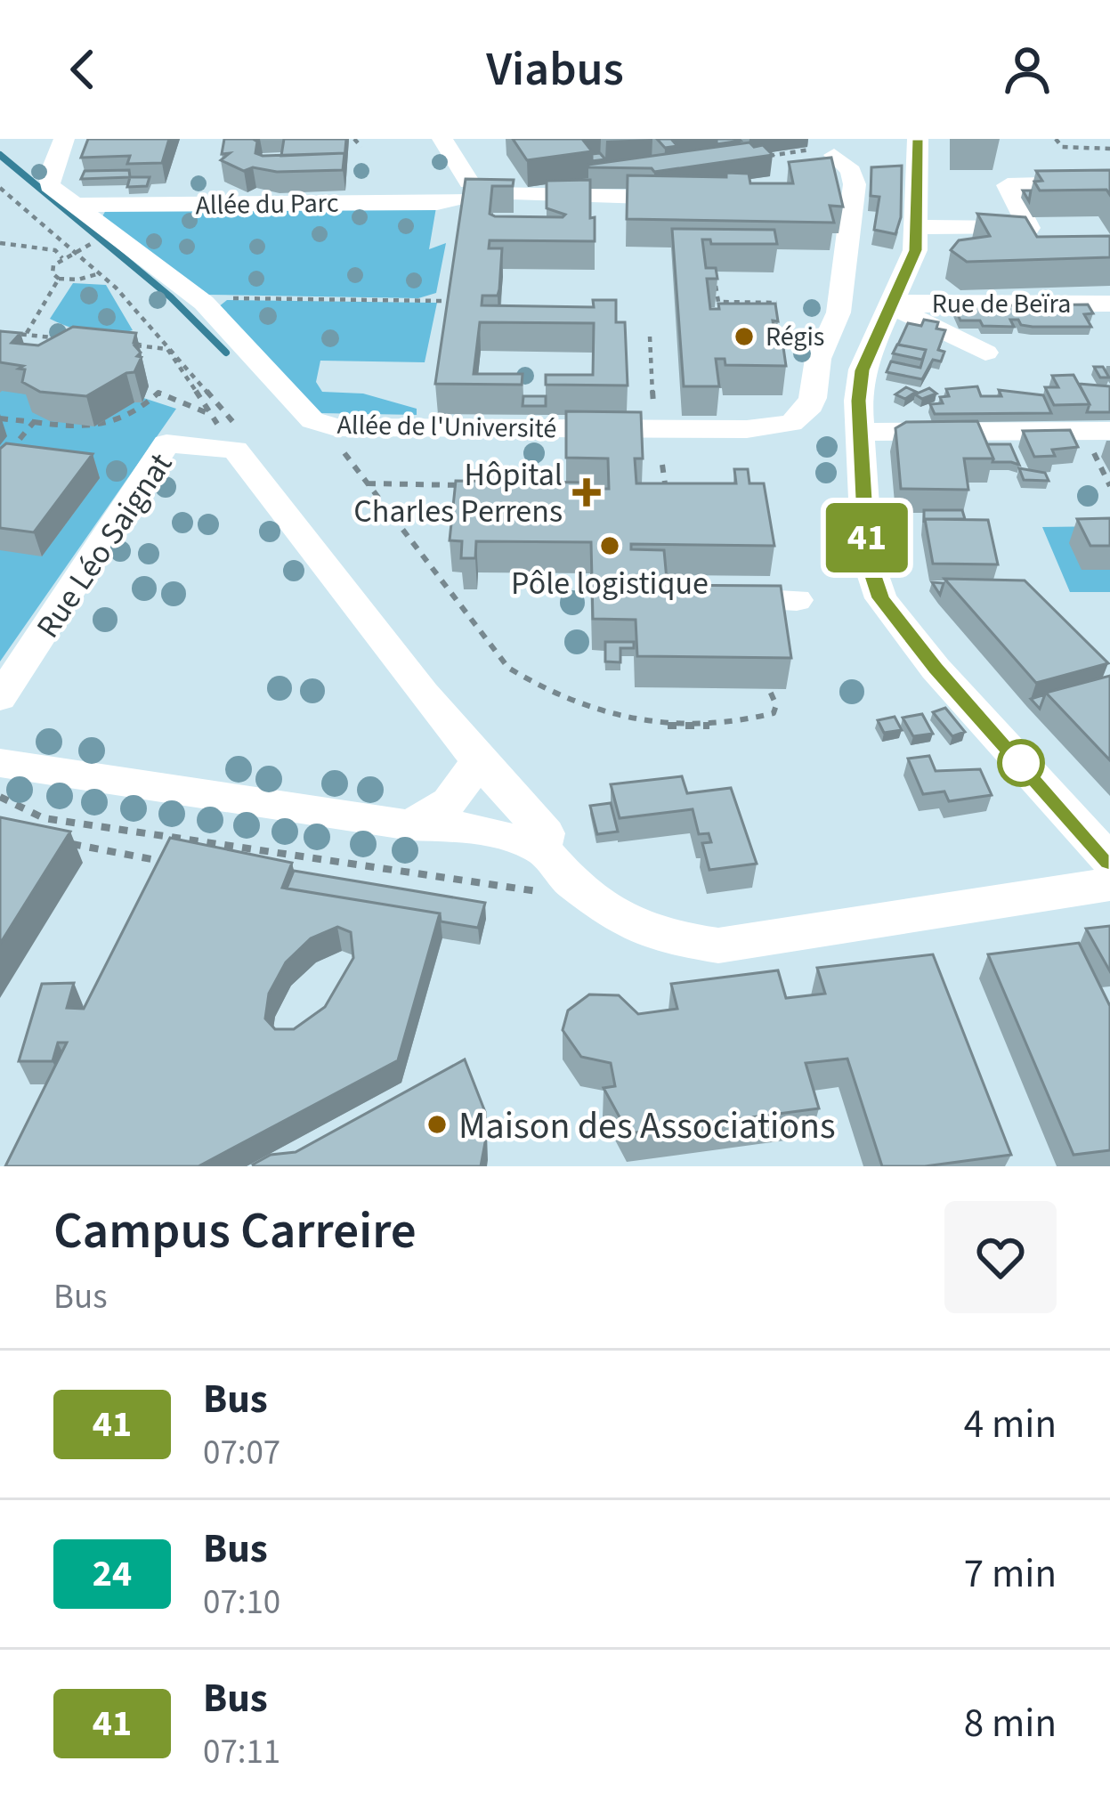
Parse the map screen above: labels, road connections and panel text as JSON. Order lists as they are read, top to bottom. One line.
{"streets":{"street":["Allée du Parc","Rue de Beïra","Allée de l'Université","Rue Léo Saignat"]},"crossings":[["Allée du Parc","Allée de l'Université"]],"places":{"other":["Régis","Pôle logistique","Maison des Associations"],"health":["Hôpital Charles Perrens"]},"lines":["bus line 41"],"page":{"header":"Viabus","on_map":"41","heading":["Campus Carreire","Bus"],"list":[{"mark":"41","name":"Bus","note":"07:07","value":"4 min"},{"mark":"24","name":"Bus","note":"07:10","value":"7 min"},{"mark":"41","name":"Bus","note":"07:11","value":"8 min"}]}}
